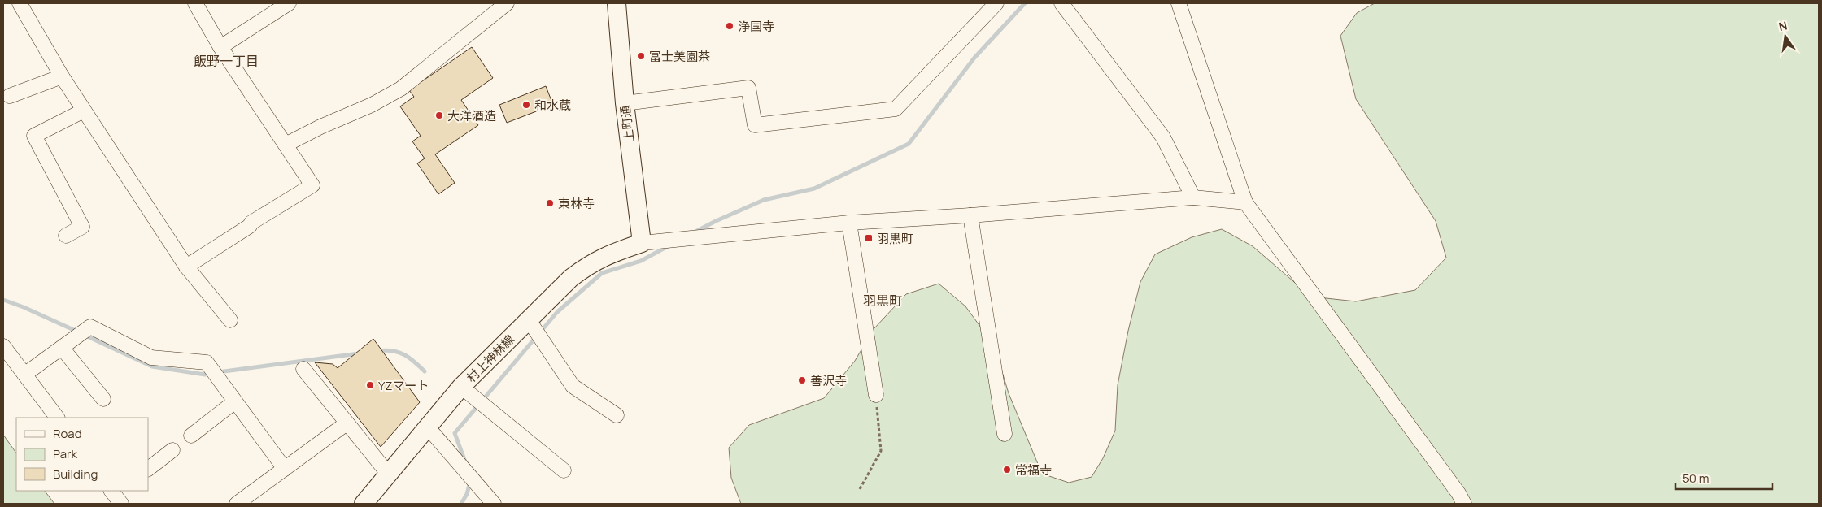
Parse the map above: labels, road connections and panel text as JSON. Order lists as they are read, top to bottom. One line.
{"streets":{"main road":["上町通","村上神林線"]},"crossings":[["上町通","村上神林線"]],"districts":["飯野一丁目","羽黒町"],"places":{"other":["浄国寺","冨士美園茶","和水蔵","大洋酒造","東林寺","善沢寺","YZマート","常福寺"],"transit":["羽黒町"]},"legend":["Road","Park","Building"],"scale_bar":"50 m","north":"top"}
